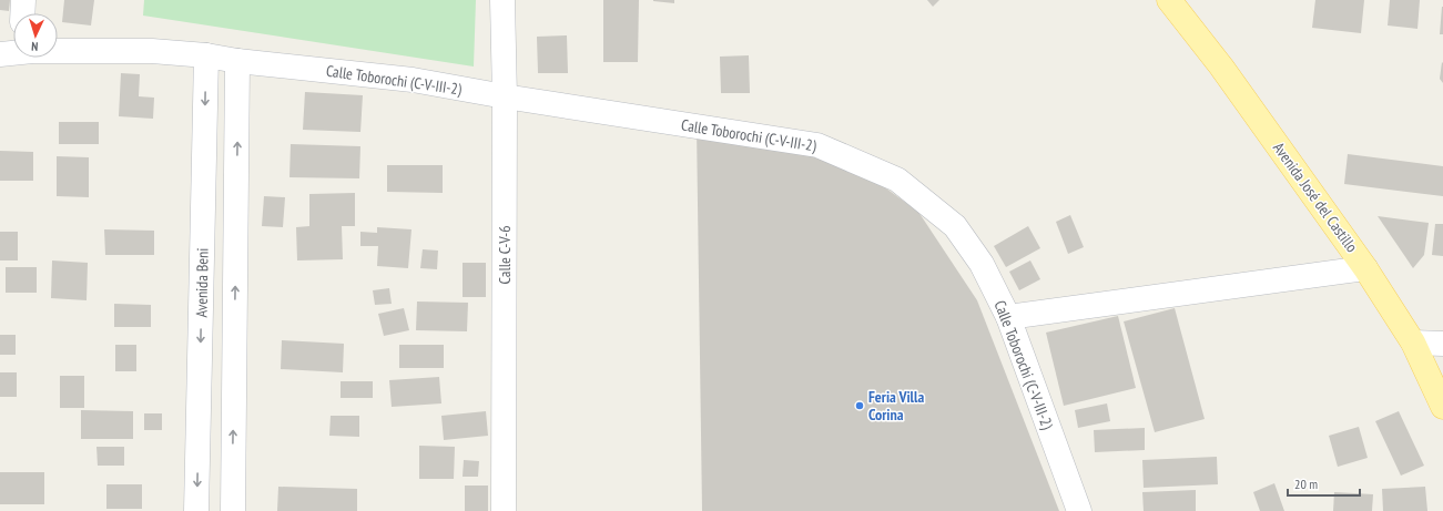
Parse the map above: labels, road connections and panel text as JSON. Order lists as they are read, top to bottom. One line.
{"streets":{"main road":["Avenida José del Castillo"],"street":["Calle Toborochi (C-V-III-2)","Calle C-V-6","Avenida Beni"]},"crossings":[["Calle Toborochi (C-V-III-2)","Calle C-V-6"],["Calle Toborochi (C-V-III-2)","Avenida Beni"]],"places":["Feria Villa Corina"],"scale_bar":"20 m","north":"bottom"}
